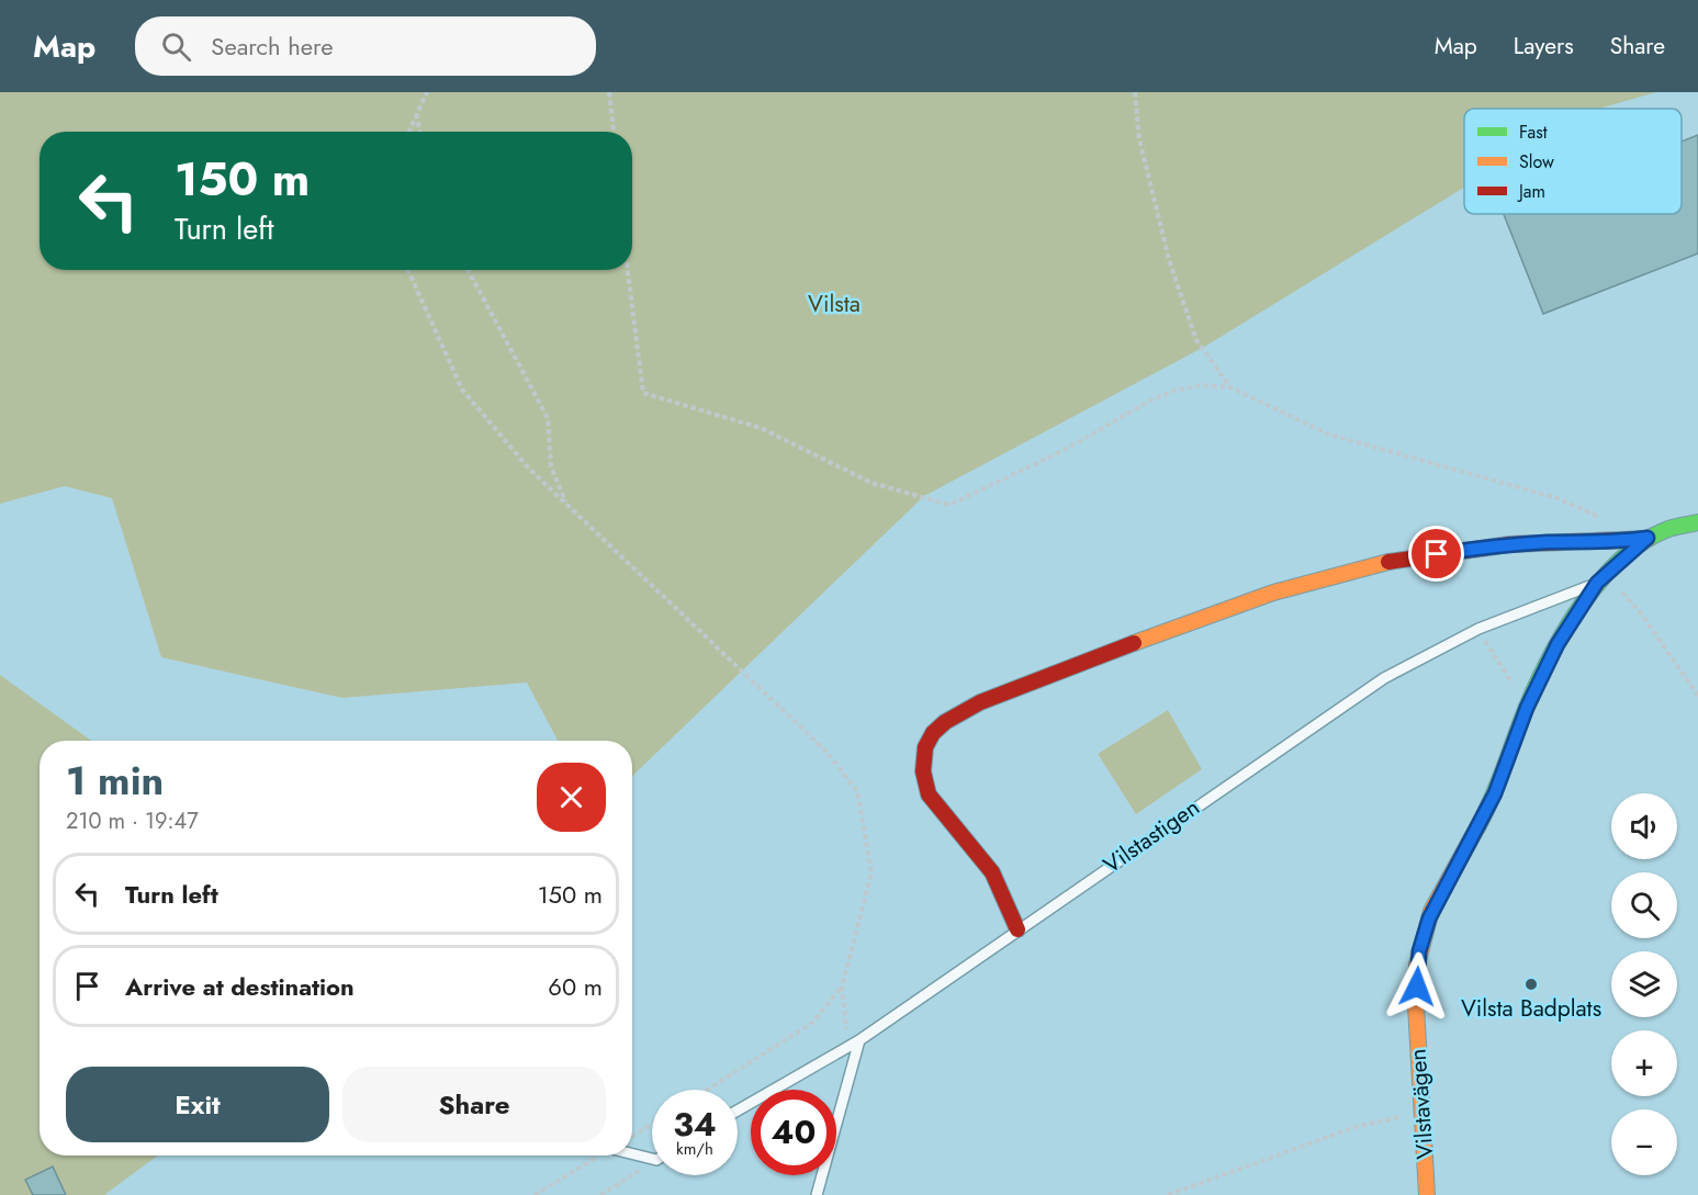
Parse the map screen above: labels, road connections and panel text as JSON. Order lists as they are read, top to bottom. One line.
{"streets":{"street":["Vilstavägen"],"lane":["Vilstastigen"]},"crossings":[["Vilstastigen","Vilstavägen"]],"parks":["Vilsta"],"places":["Vilsta Badplats"],"legend":["Fast","Slow","Jam"],"page":{"header":"Map","search":"Search here","nav":["Map","Layers","Share"],"turn":["150 m","Turn left"],"heading":["1 min","210 m · 19:47"],"map_buttons":["+","−"],"list":[{"name":"Turn left","value":"150 m"},{"name":"Arrive at destination","value":"60 m"}],"buttons":["Exit","Share"],"speed":"34 km/h","limit":"40"}}
